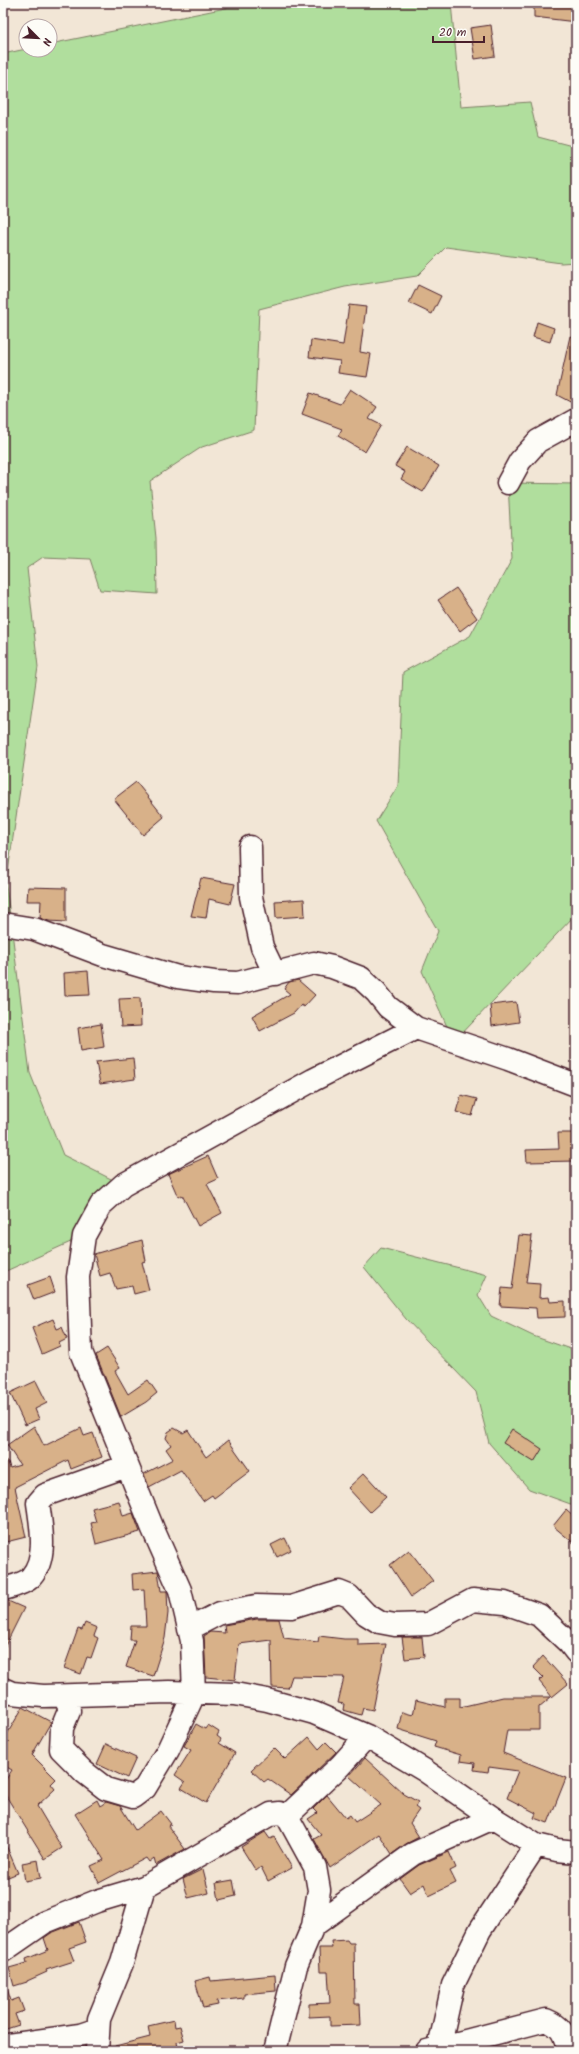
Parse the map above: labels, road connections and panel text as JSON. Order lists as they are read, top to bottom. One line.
{"scale_bar":"20 m","north":"bottom right"}
